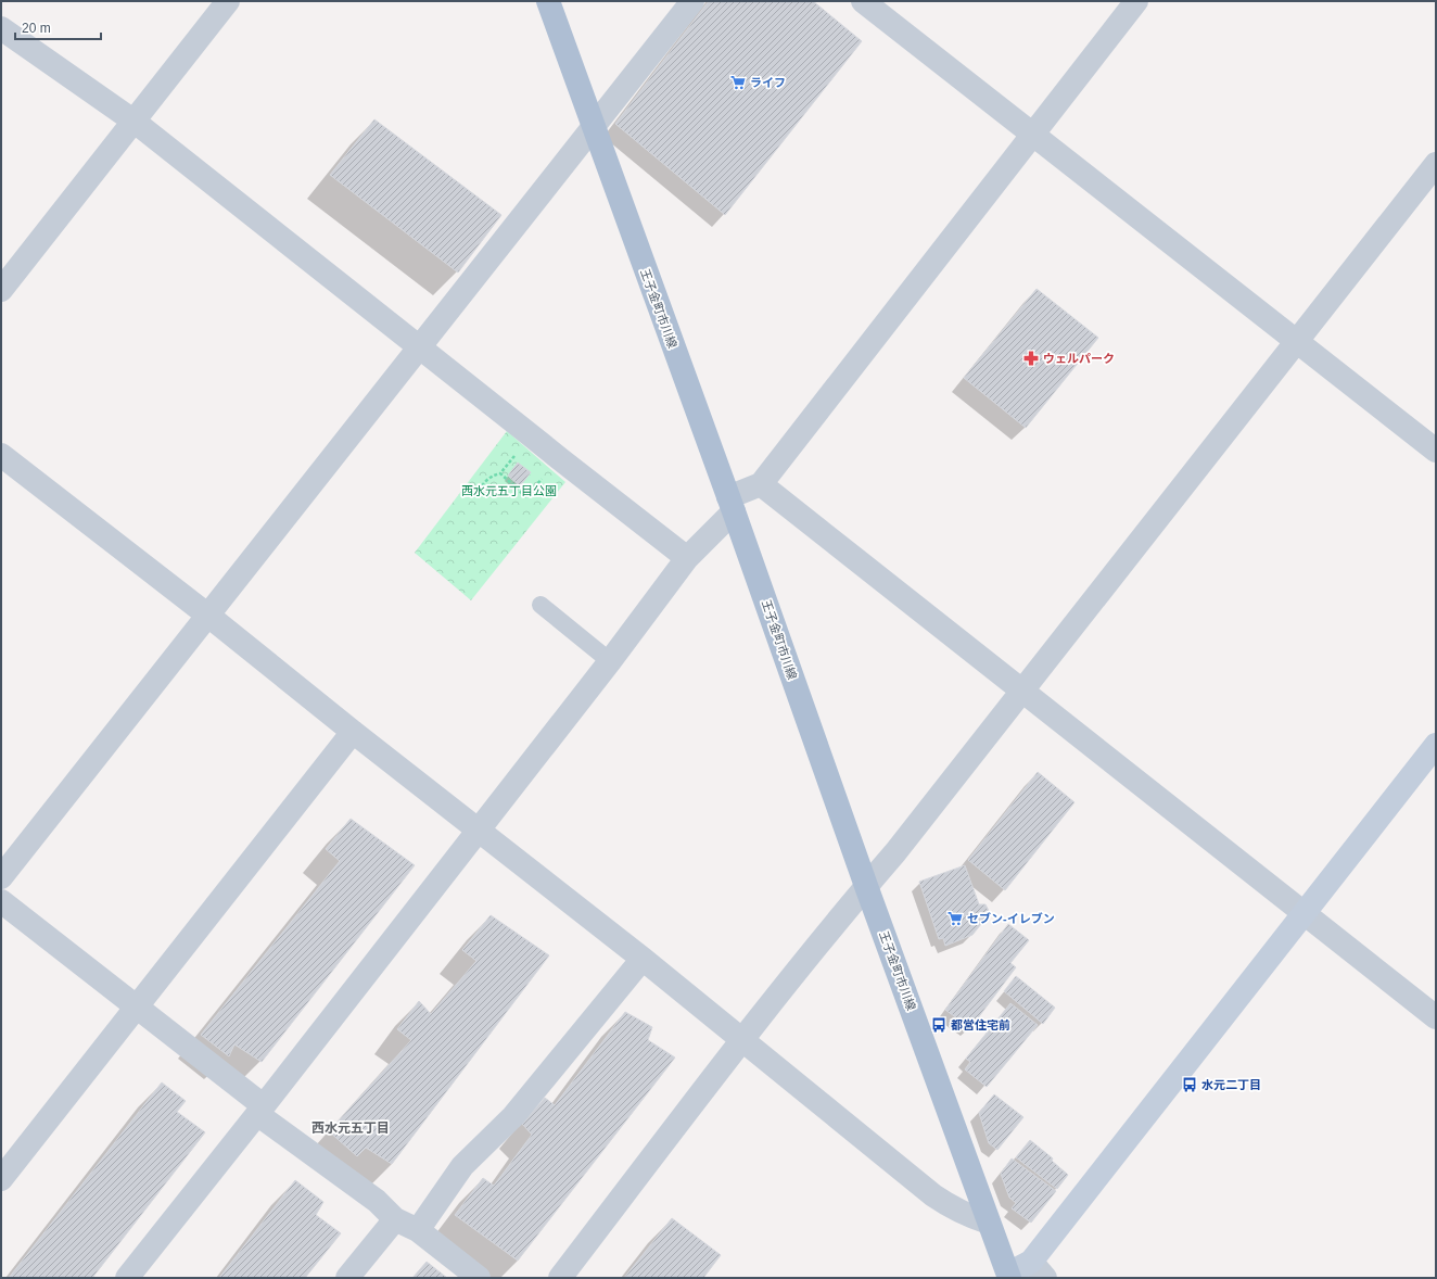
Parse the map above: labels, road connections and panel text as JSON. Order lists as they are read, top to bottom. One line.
{"streets":{"main road":["王子金町市川線"]},"districts":["西水元五丁目"],"parks":["西水元五丁目公園"],"places":{"supermarket":["ライフ","セブン-イレブン"],"pharmacy":["ウェルパーク"],"bus stop":["都営住宅前","水元二丁目"]},"scale_bar":"20 m"}
